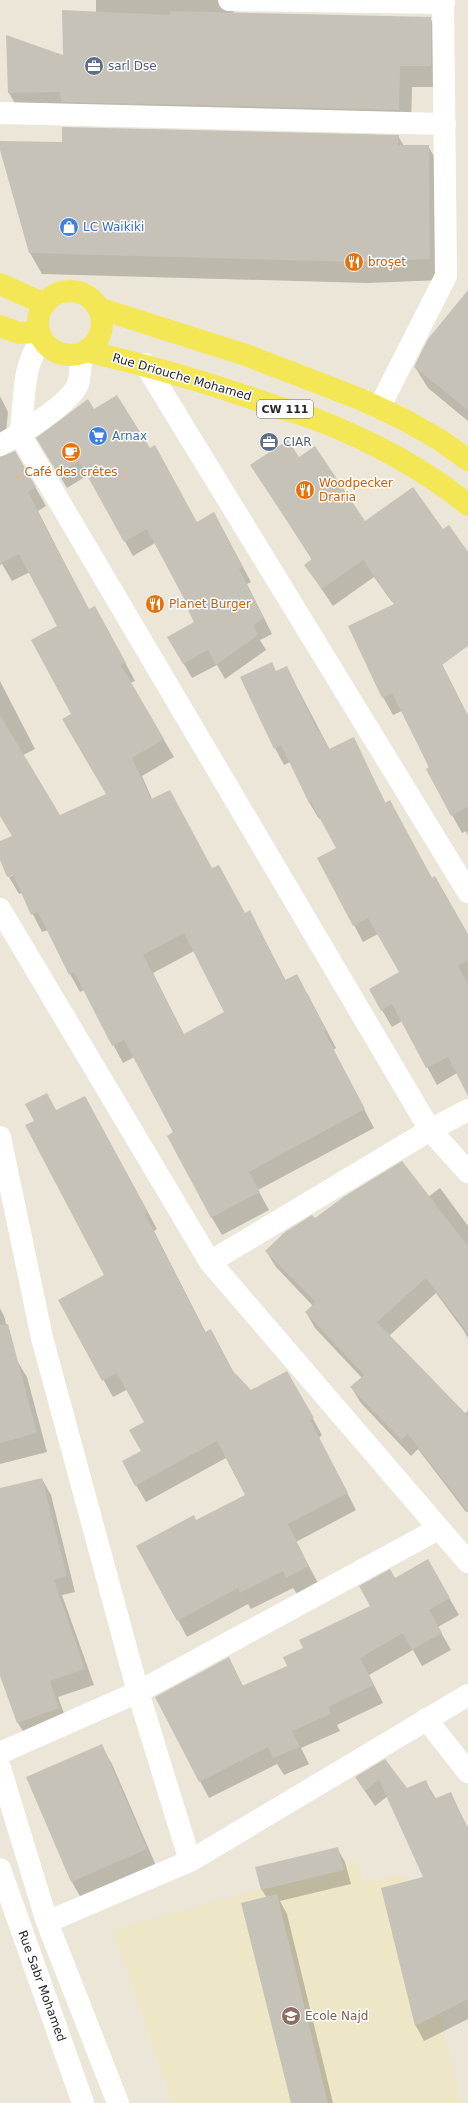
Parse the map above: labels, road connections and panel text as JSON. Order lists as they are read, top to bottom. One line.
{"streets":{"main road":["Rue Driouche Mohamed","CW 111"],"street":["Rue Sabr Mohamed"]},"crossings":[["Rue Driouche Mohamed","CW 111"]],"places":{"office":["sarl Dse","CIAR"],"shop":["LC Waikiki"],"restaurant":["broşet","Woodpecker Draria","Planet Burger"],"supermarket":["Arnax"],"cafe":["Café des crêtes"],"school or university":["Ecole Najd"]}}
